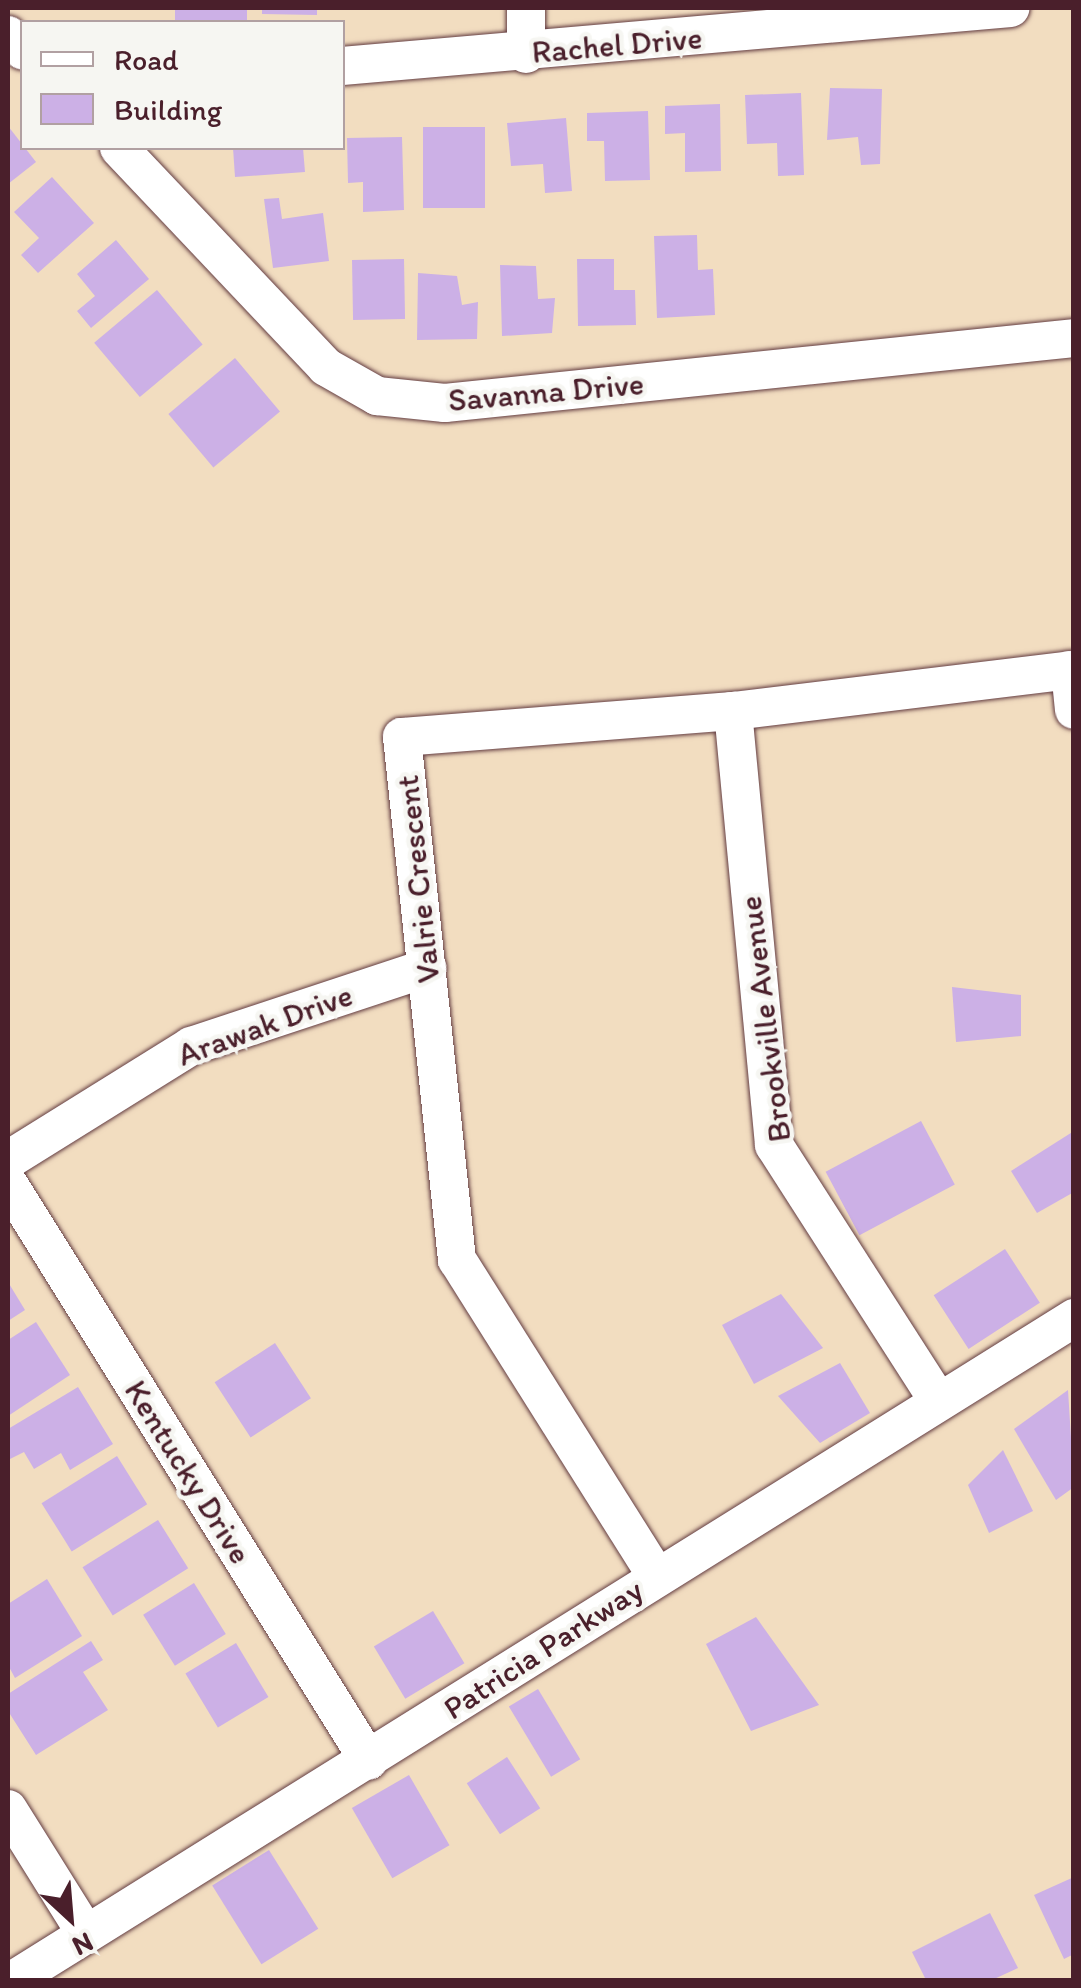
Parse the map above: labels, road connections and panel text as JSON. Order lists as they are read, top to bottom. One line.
{"streets":{"street":["Rachel Drive","Savanna Drive","Valrie Crescent","Brookville Avenue","Arawak Drive","Kentucky Drive","Patricia Parkway"]},"crossings":[["Valrie Crescent","Brookville Avenue"],["Valrie Crescent","Arawak Drive"],["Valrie Crescent","Patricia Parkway"],["Brookville Avenue","Patricia Parkway"],["Kentucky Drive","Patricia Parkway"]],"legend":["Road","Building"],"north":"bottom right"}
